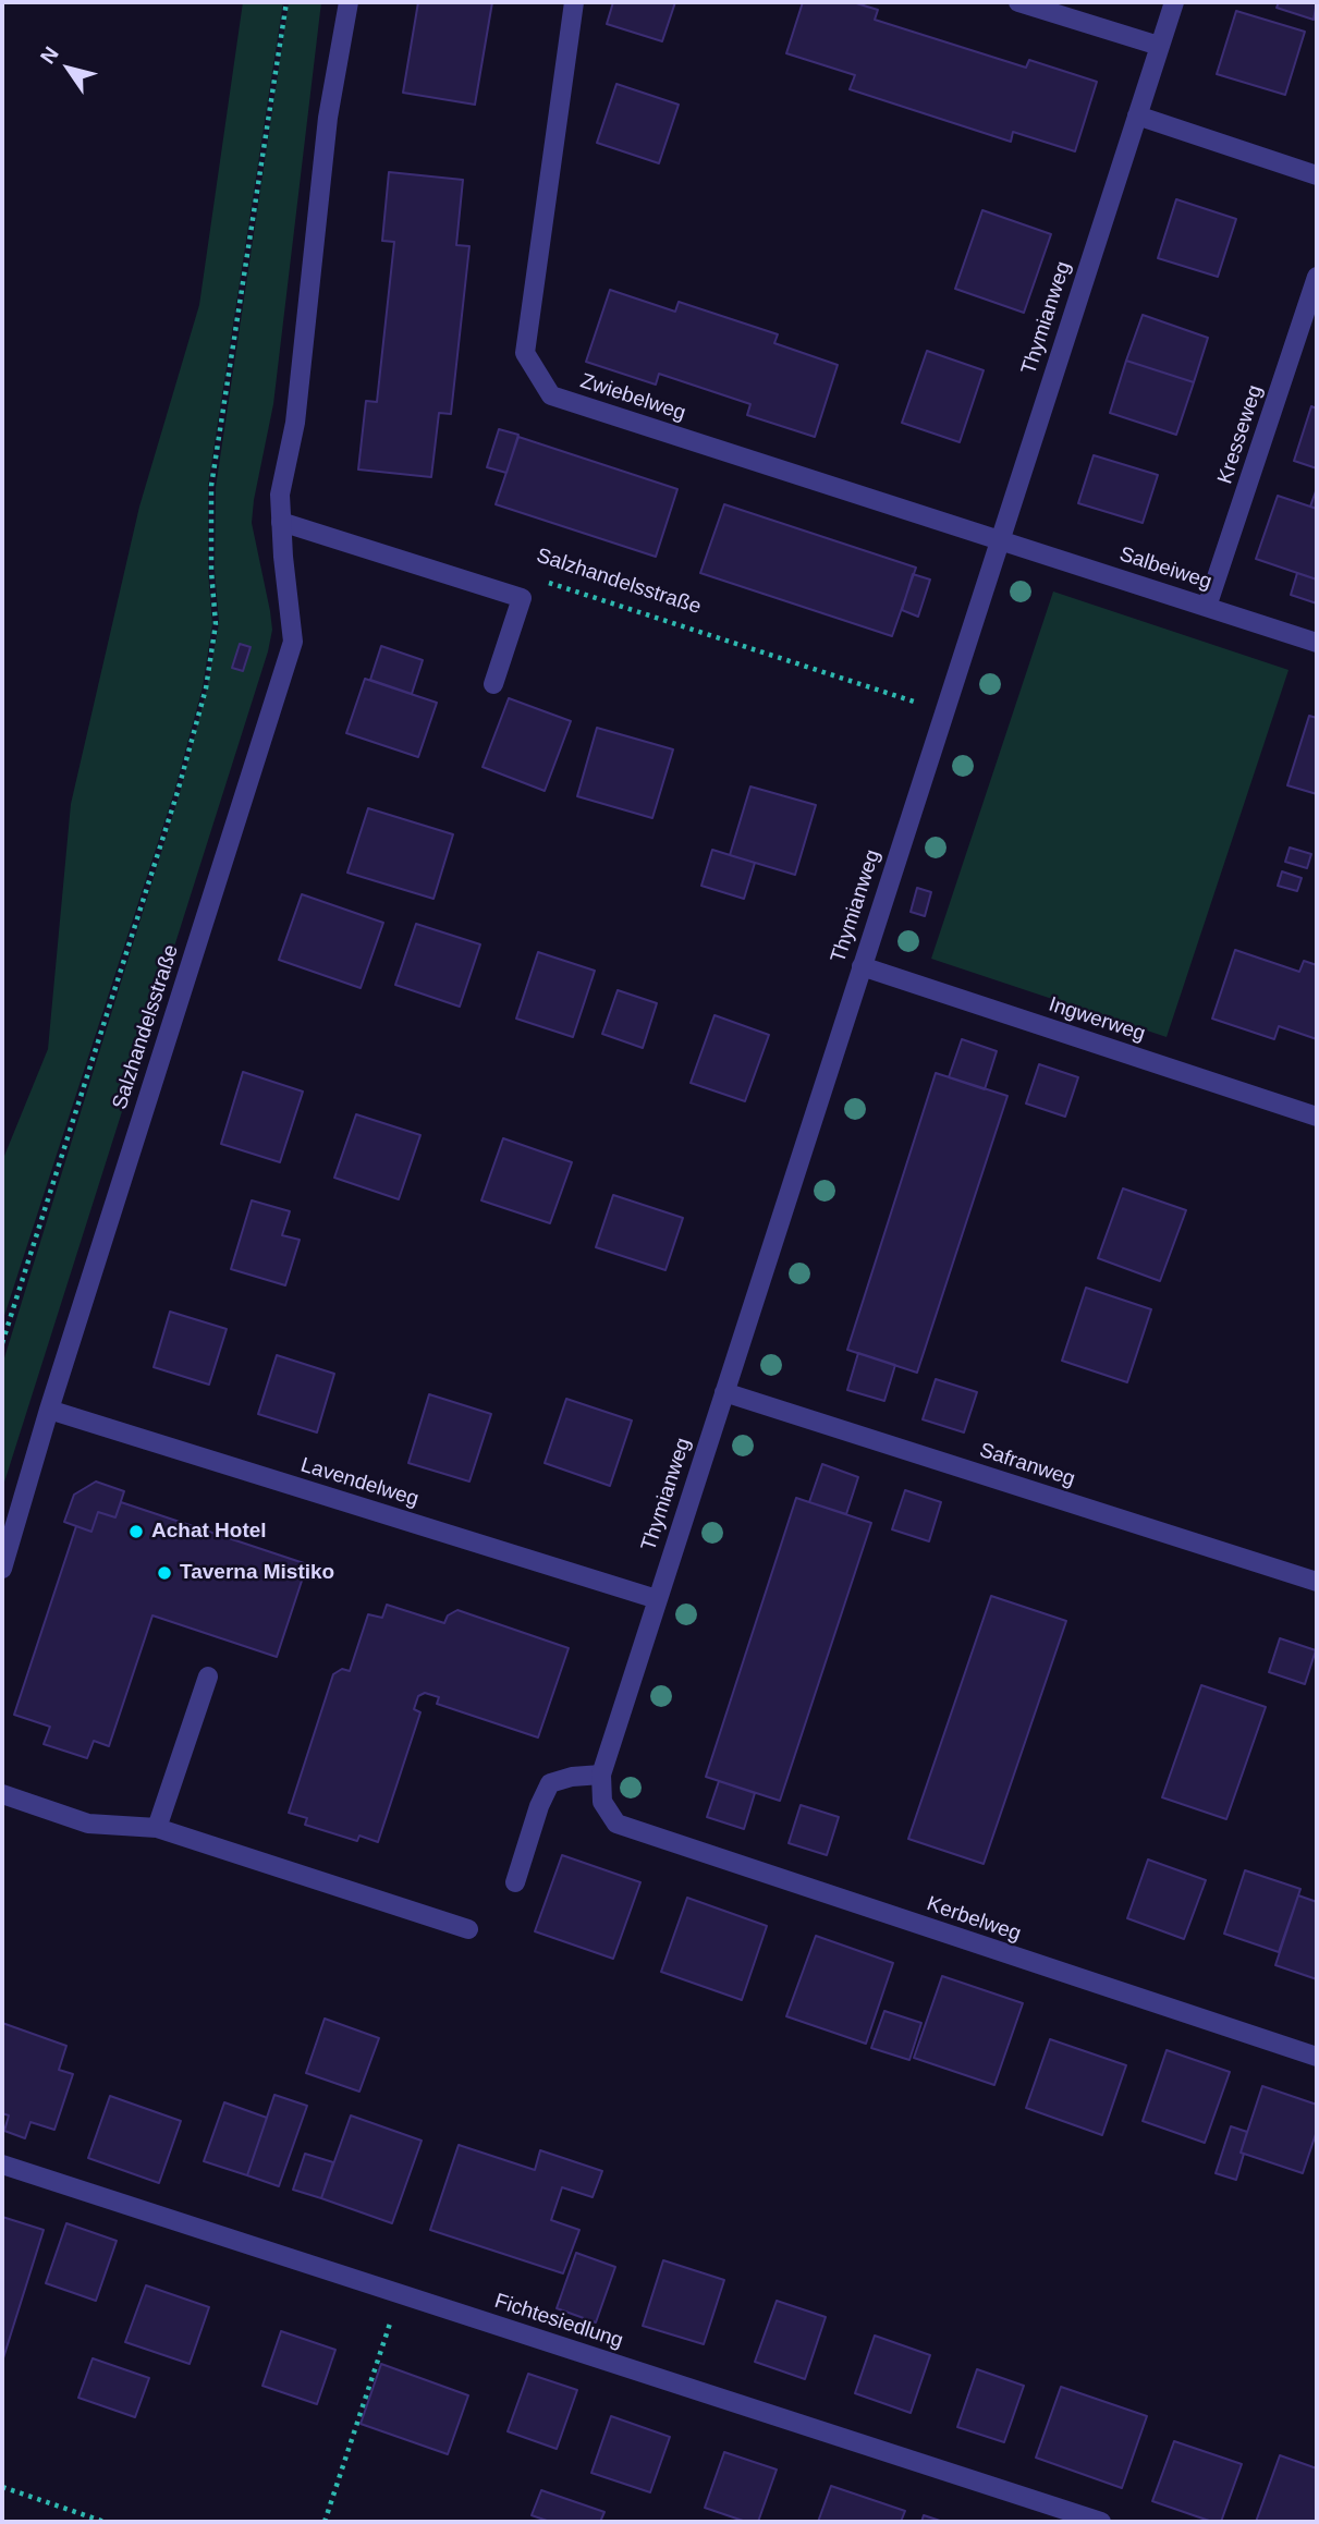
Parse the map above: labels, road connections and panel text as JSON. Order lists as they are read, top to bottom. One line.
{"streets":{"street":["Thymianweg","Zwiebelweg","Kresseweg","Salbeiweg","Salzhandelsstraße","Ingwerweg","Safranweg","Lavendelweg","Kerbelweg","Fichtesiedlung"]},"crossings":[["Thymianweg","Zwiebelweg"],["Thymianweg","Salbeiweg"],["Thymianweg","Salzhandelsstraße"],["Thymianweg","Ingwerweg"],["Thymianweg","Safranweg"],["Thymianweg","Lavendelweg"],["Thymianweg","Kerbelweg"],["Zwiebelweg","Salbeiweg"],["Kresseweg","Salbeiweg"],["Salzhandelsstraße","Lavendelweg"]],"places":["Achat Hotel","Taverna Mistiko"],"north":"top left"}
